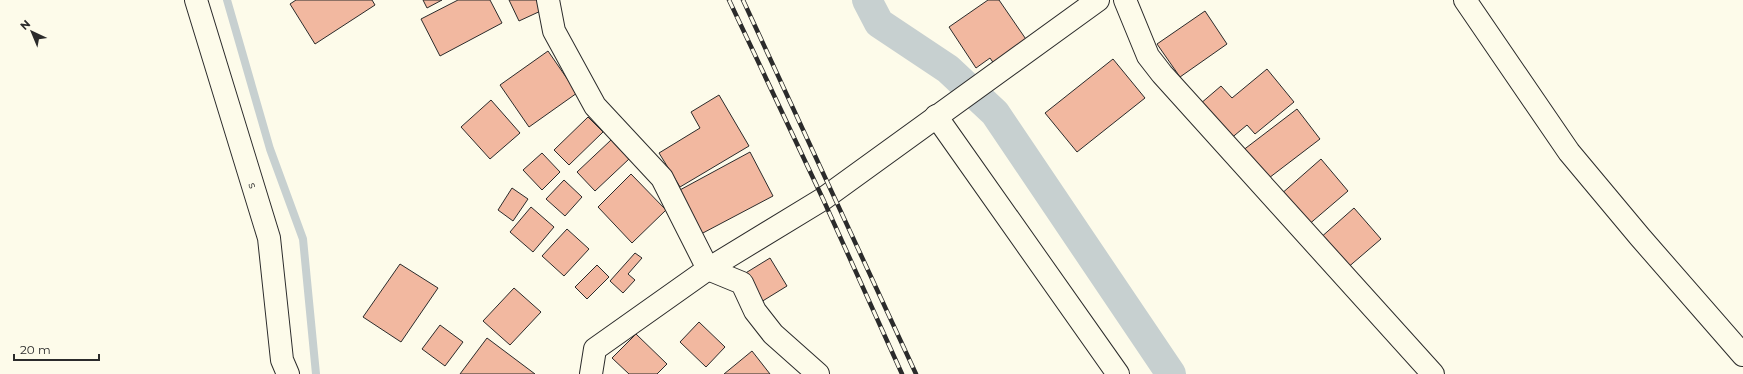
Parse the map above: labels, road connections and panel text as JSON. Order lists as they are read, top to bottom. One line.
{"streets":{"street":["s"]},"scale_bar":"20 m","north":"top left"}
